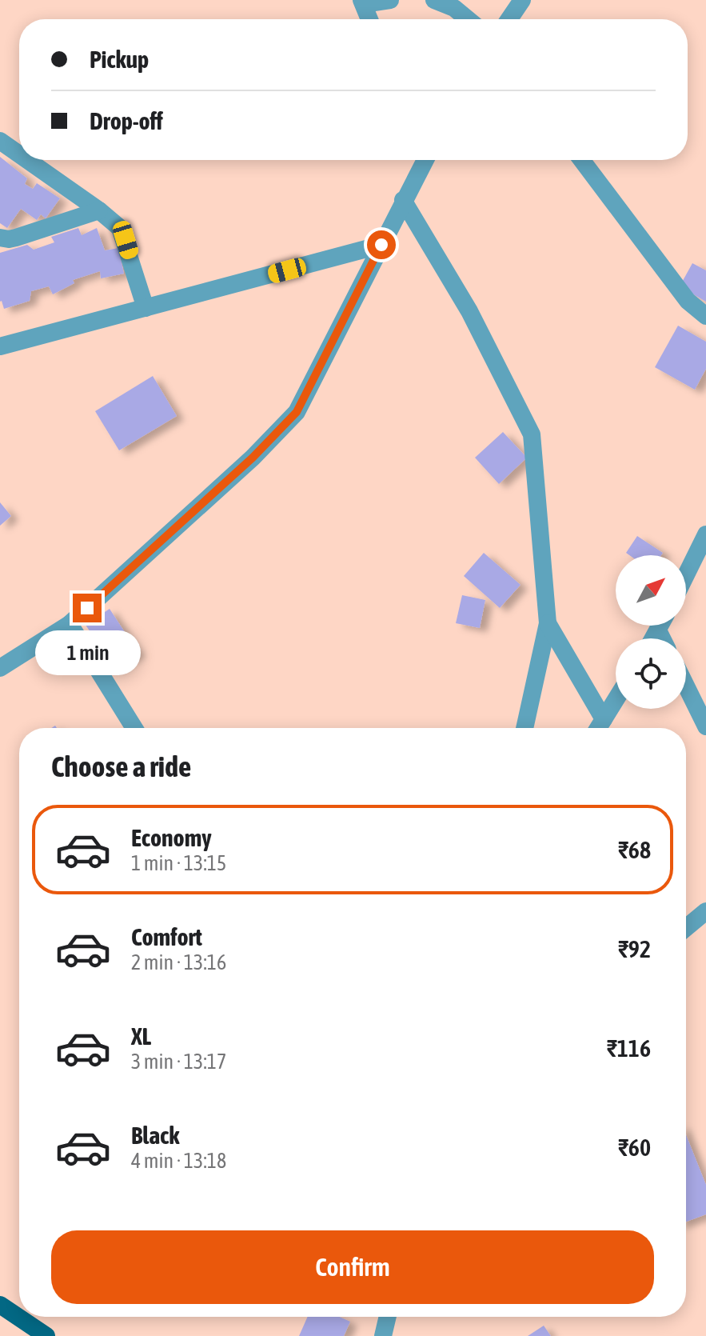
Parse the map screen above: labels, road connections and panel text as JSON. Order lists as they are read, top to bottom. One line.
{"north":"top right","page":{"banner":["Pickup","Drop-off"],"bubble":"1 min","heading":"Choose a ride","list":[{"name":"Economy","note":"1 min · 13:15","value":"₹68"},{"name":"Comfort","note":"2 min · 13:16","value":"₹92"},{"name":"XL","note":"3 min · 13:17","value":"₹116"},{"name":"Black","note":"4 min · 13:18","value":"₹60"}],"buttons":"Confirm"}}
